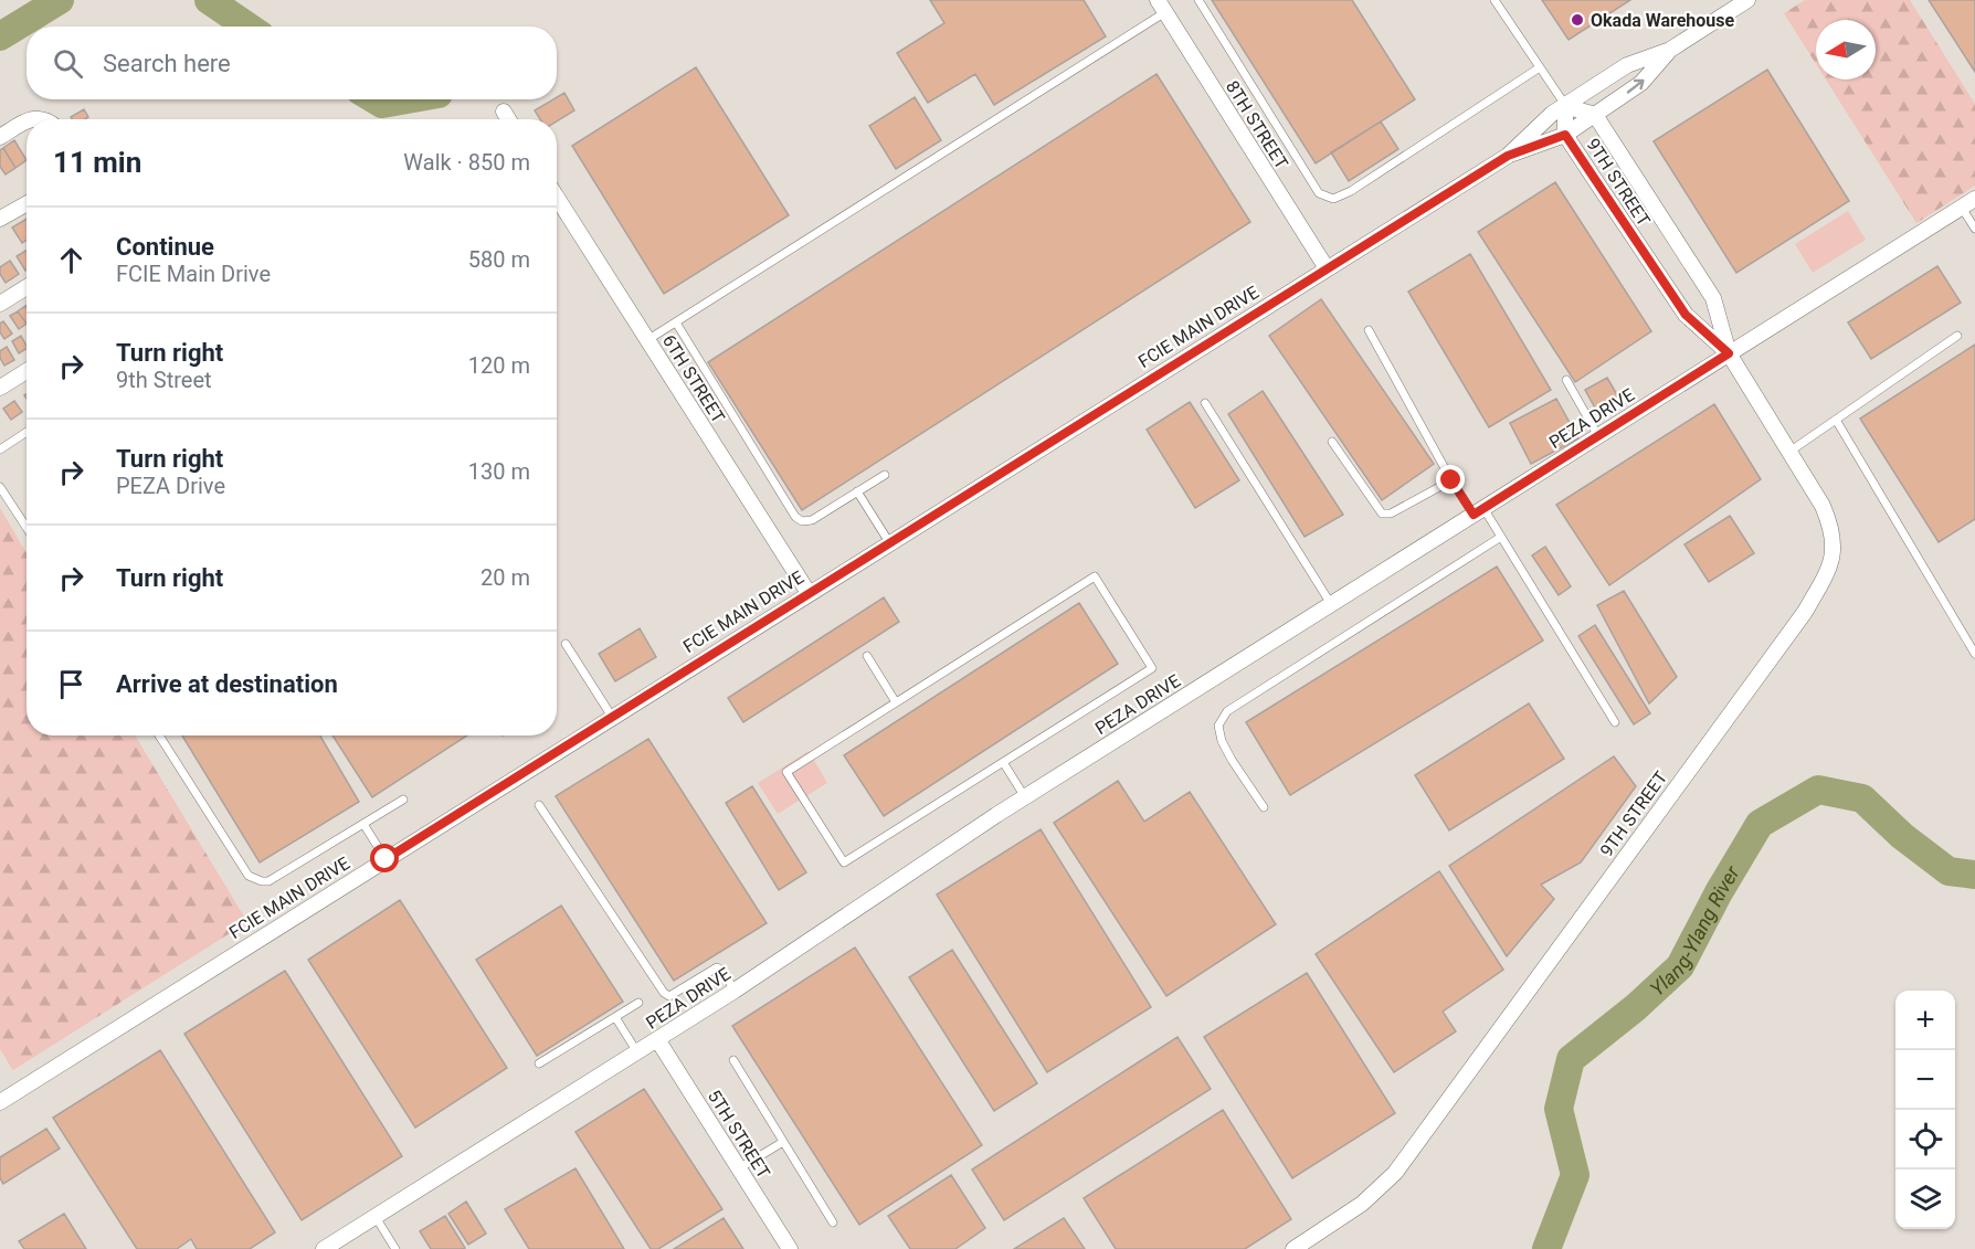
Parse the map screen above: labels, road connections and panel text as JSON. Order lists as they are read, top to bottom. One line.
{"streets":{"street":["8TH STREET","9TH STREET","FCIE MAIN DRIVE","6TH STREET","PEZA DRIVE","5TH STREET"]},"crossings":[["8TH STREET","FCIE MAIN DRIVE"],["9TH STREET","FCIE MAIN DRIVE"],["9TH STREET","PEZA DRIVE"],["FCIE MAIN DRIVE","6TH STREET"],["PEZA DRIVE","5TH STREET"]],"water":["Ylang-Ylang River"],"places":["Okada Warehouse"],"north":"left","page":{"search":"Search here","heading":["11 min","Walk · 850 m"],"list":[["Continue","FCIE Main Drive","580 m"],["Turn right","9th Street","120 m"],["Turn right","PEZA Drive","130 m"],["Turn right","20 m"],"Arrive at destination"],"map_buttons":["+","−"]}}
